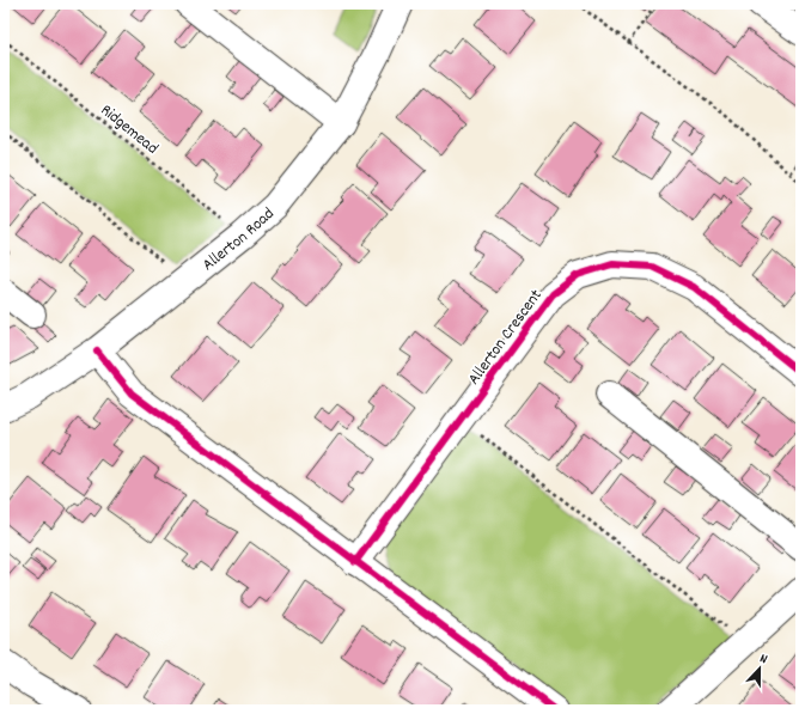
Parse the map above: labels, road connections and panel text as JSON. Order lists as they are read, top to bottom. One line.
{"streets":{"street":["Allerton Road","Allerton Crescent"],"path":["Ridgemead"]},"crossings":[["Ridgemead","Allerton Road"]],"north":"top"}
